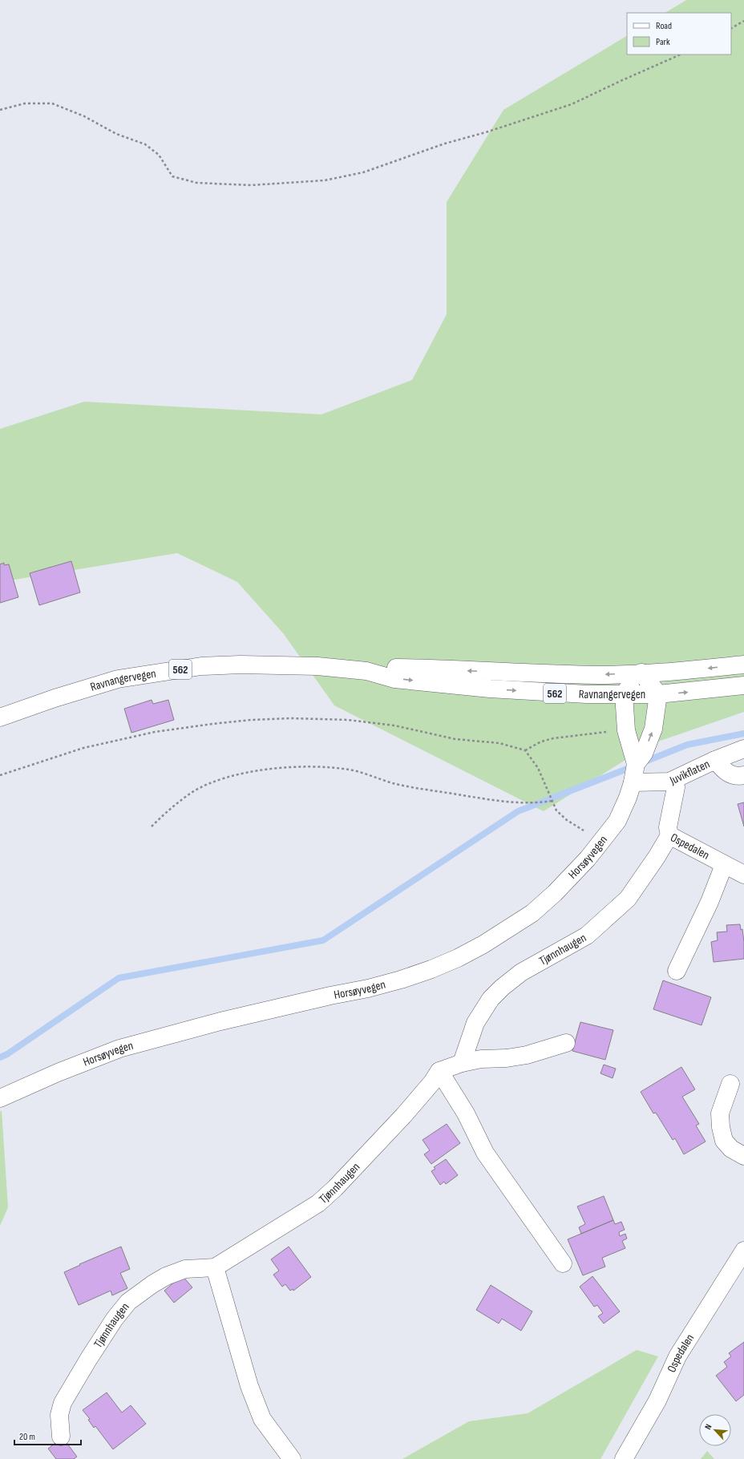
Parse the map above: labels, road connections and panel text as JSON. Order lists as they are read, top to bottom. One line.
{"streets":{"main road":["562","Ravnangervegen","Juvikflaten","Ospedalen","Horsøyvegen","Tjønnhaugen"]},"crossings":[["Ravnangervegen","Horsøyvegen"],["Juvikflaten","Ospedalen"],["Juvikflaten","Horsøyvegen"],["Ospedalen","Tjønnhaugen"]],"legend":["Road","Park"],"scale_bar":"20 m","north":"top left"}
